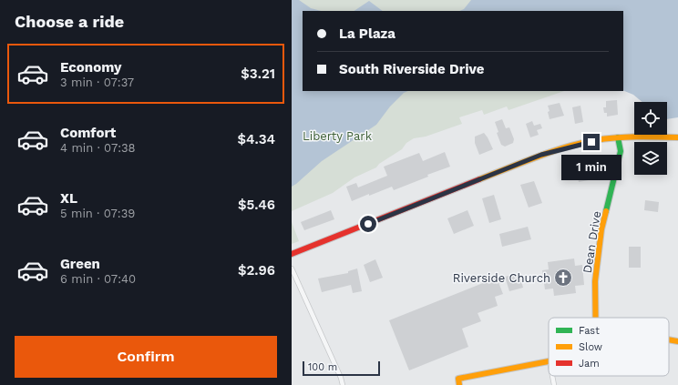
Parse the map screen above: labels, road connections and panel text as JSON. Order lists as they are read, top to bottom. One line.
{"streets":{"main road":["Dean Drive"]},"parks":["Liberty Park"],"places":{"church":["Riverside Church"]},"legend":["Fast","Slow","Jam"],"scale_bar":"100 m","page":{"heading":"Choose a ride","banner":["La Plaza","South Riverside Drive"],"list":[{"name":"Economy","note":"3 min · 07:37","value":"$3.21"},{"name":"Comfort","note":"4 min · 07:38","value":"$4.34"},{"name":"XL","note":"5 min · 07:39","value":"$5.46"},{"name":"Green","note":"6 min · 07:40","value":"$2.96"}],"bubble":"1 min","buttons":"Confirm","scale":"100 m"}}
